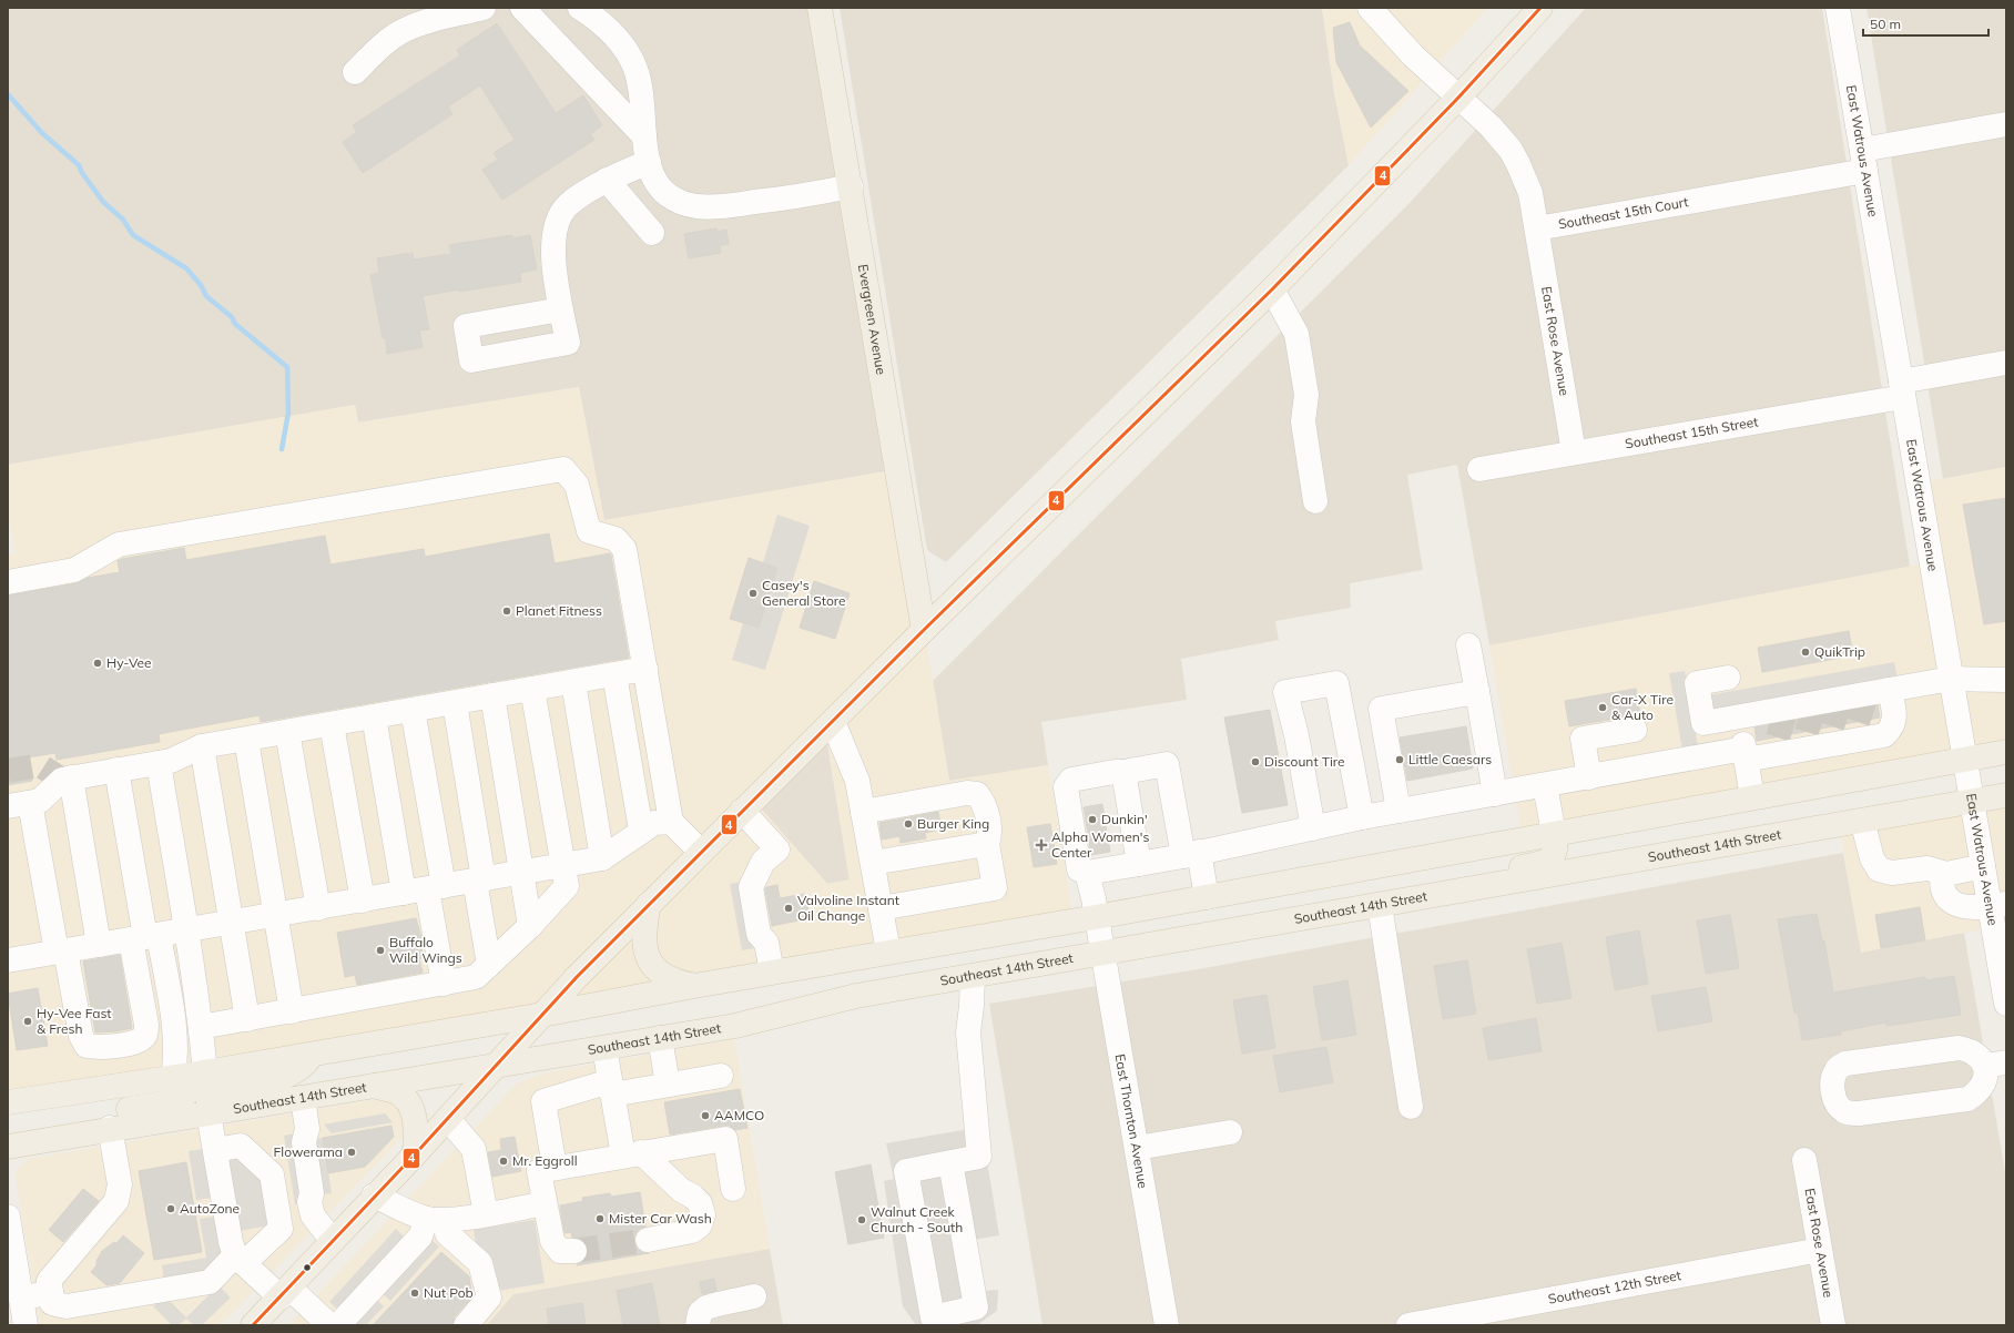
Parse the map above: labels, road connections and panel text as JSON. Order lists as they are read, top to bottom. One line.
{"streets":{"main road":["Evergreen Avenue","Southeast 14th Street"],"street":["East Watrous Avenue","Southeast 15th Court","East Rose Avenue","Southeast 15th Street","East Thornton Avenue","Southeast 12th Street"]},"crossings":[["East Watrous Avenue","Southeast 15th Court"],["East Watrous Avenue","Southeast 15th Street"],["East Watrous Avenue","Southeast 14th Street"],["Southeast 15th Court","East Rose Avenue"],["East Rose Avenue","Southeast 15th Street"],["East Rose Avenue","Southeast 12th Street"],["Southeast 14th Street","East Thornton Avenue"]],"places":{"other":["Casey's General Store","Planet Fitness","QuikTrip","Hy-Vee","Car-X Tire & Auto","Little Caesars","Discount Tire","Dunkin'","Burger King","Valvoline Instant Oil Change","Buffalo Wild Wings","Hy-Vee Fast & Fresh","AAMCO","Flowerama","Mr. Eggroll","AutoZone","Mister Car Wash","Walnut Creek Church - South","Nut Pob"],"health":["Alpha Women's Center"]},"lines":["transit line 4"],"scale_bar":"50 m"}
